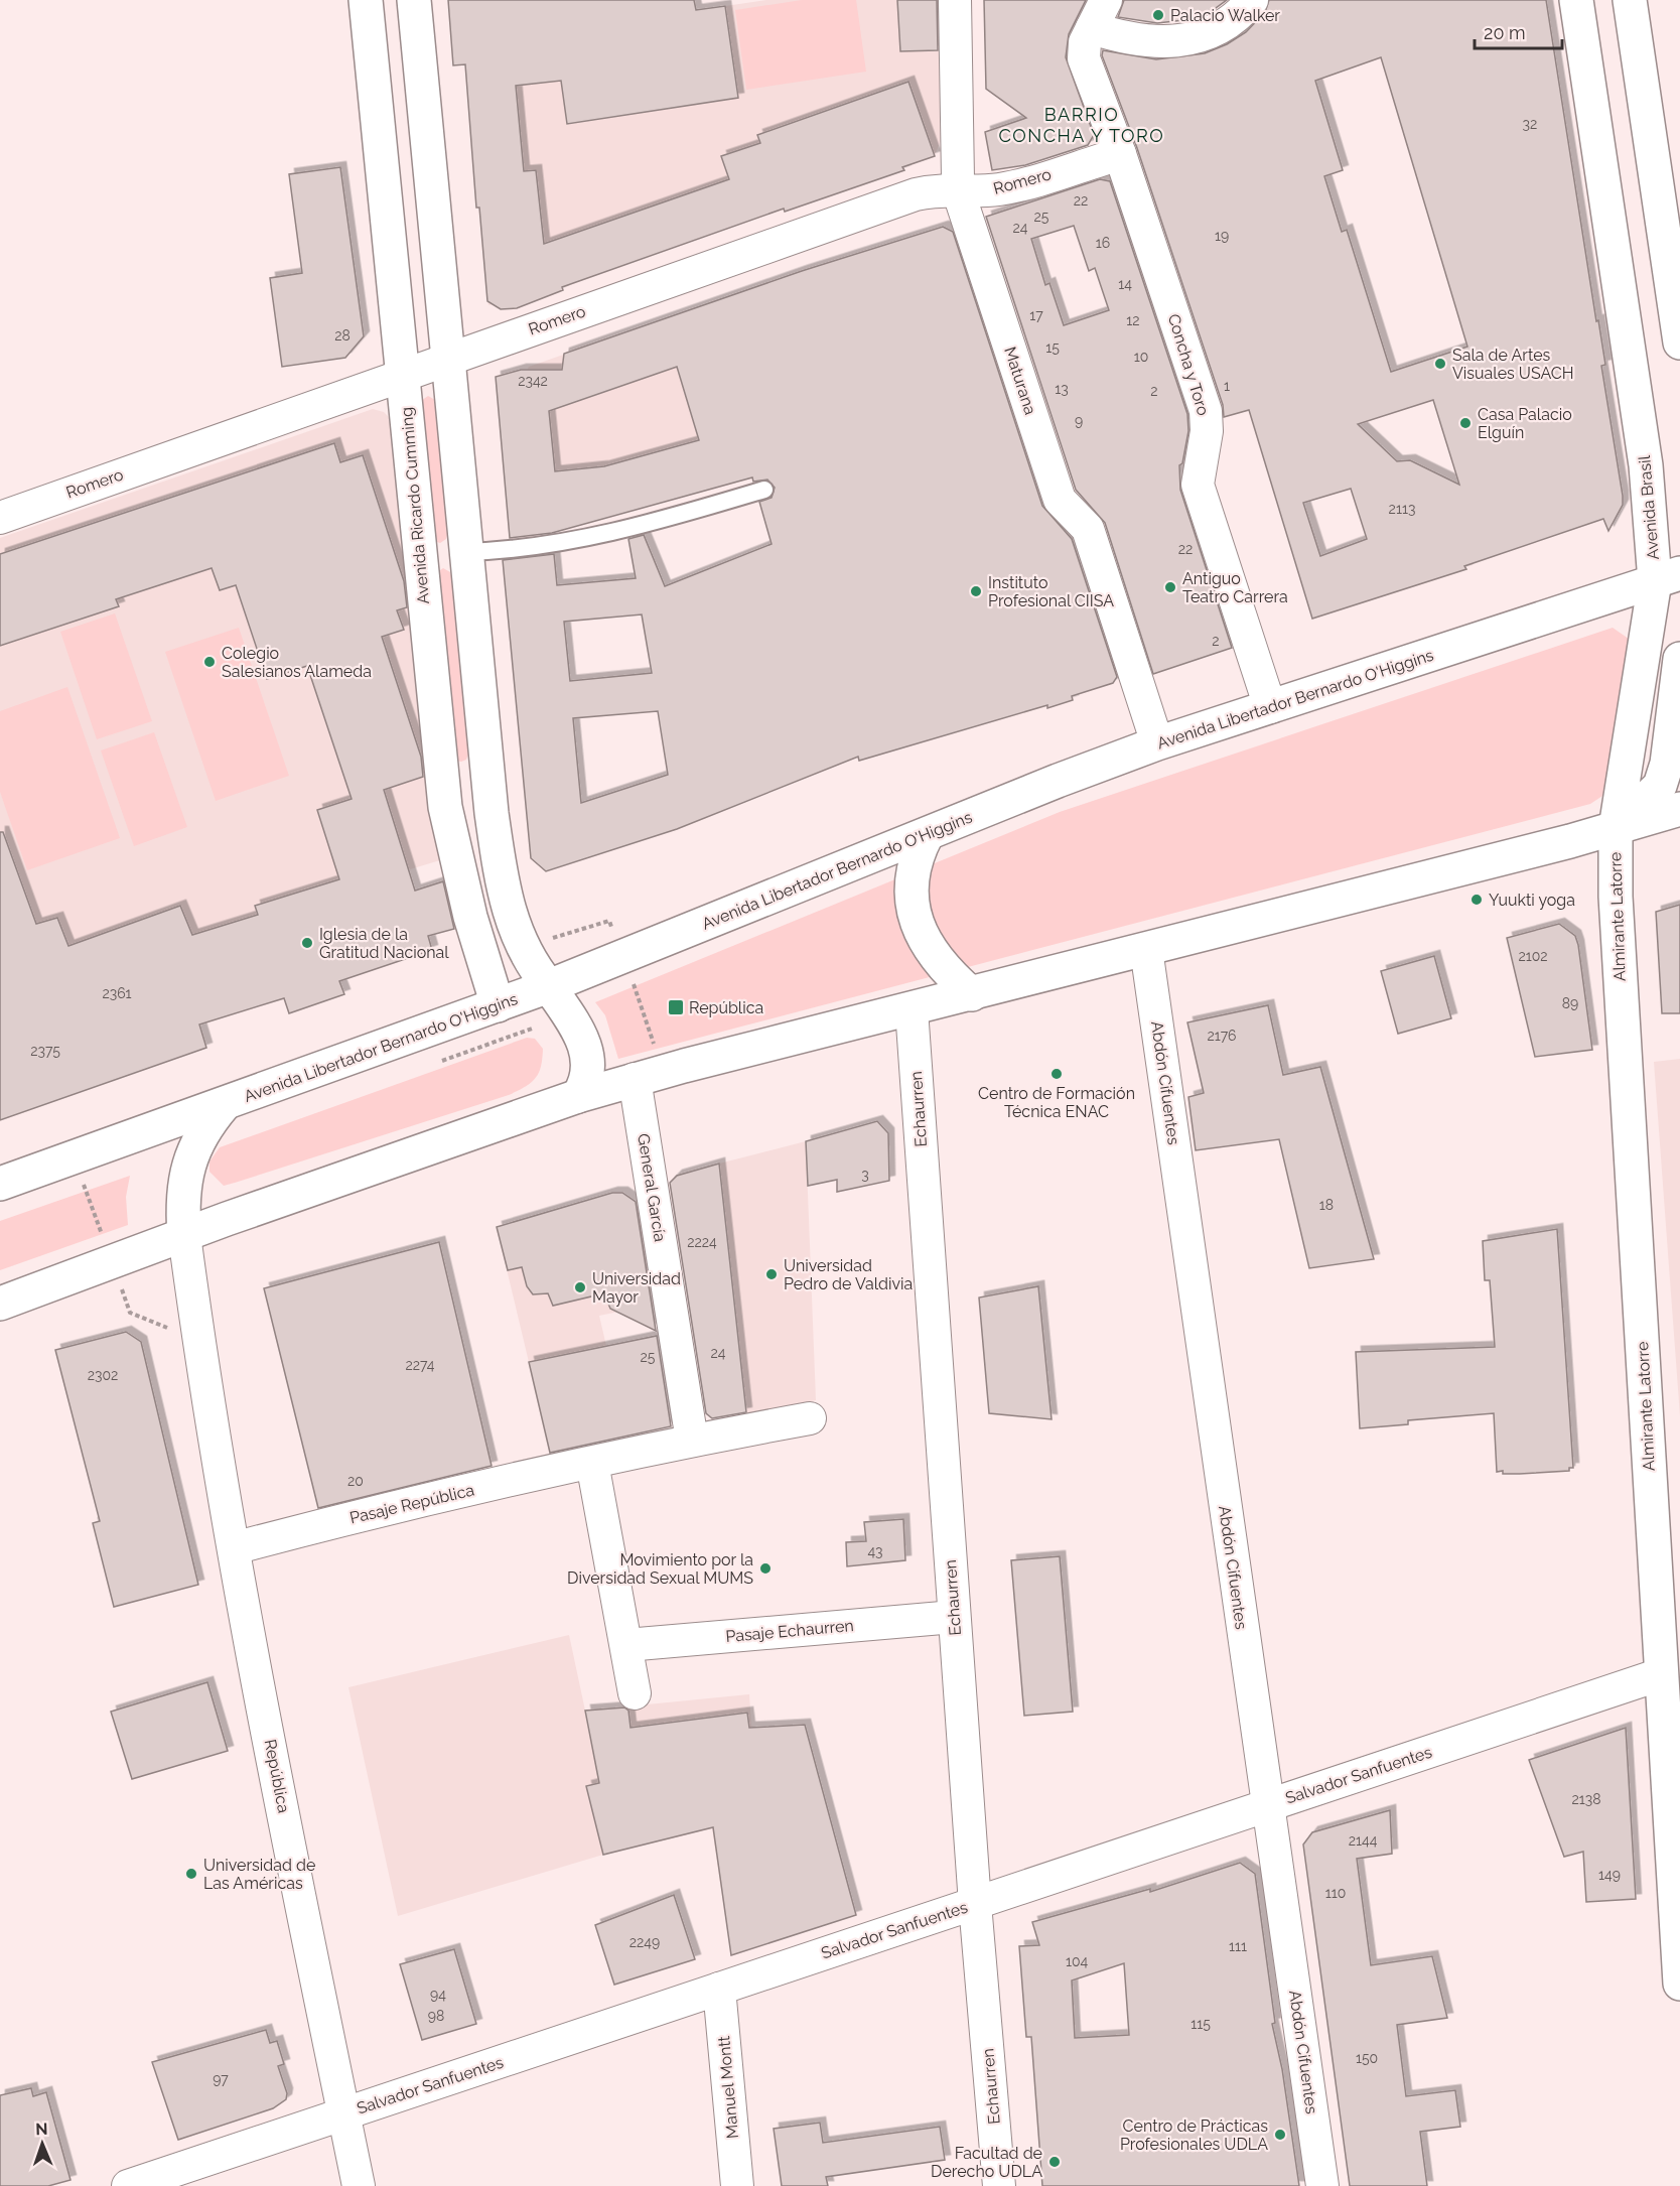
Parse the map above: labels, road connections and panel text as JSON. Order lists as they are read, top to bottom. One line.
{"streets":{"main road":["Avenida Ricardo Cumming","Avenida Brasil","Avenida Libertador Bernardo O'Higgins","Almirante Latorre"],"street":["Romero","Concha y Toro","Maturana","Abdón Cifuentes","Echaurren","General García","Pasaje República","Pasaje Echaurren","Salvador Sanfuentes","República","Manuel Montt"]},"crossings":[["Romero","Concha y Toro"],["Romero","Maturana"],["Romero","Avenida Ricardo Cumming"],["Concha y Toro","Avenida Libertador Bernardo O'Higgins"],["Maturana","Avenida Libertador Bernardo O'Higgins"],["Avenida Ricardo Cumming","Avenida Libertador Bernardo O'Higgins"],["Avenida Brasil","Avenida Libertador Bernardo O'Higgins"],["Avenida Brasil","Almirante Latorre"],["Almirante Latorre","Salvador Sanfuentes"],["Abdón Cifuentes","Salvador Sanfuentes"],["Echaurren","Pasaje Echaurren"],["Echaurren","Salvador Sanfuentes"],["General García","Pasaje República"],["Pasaje República","República"],["Salvador Sanfuentes","República"],["Salvador Sanfuentes","Manuel Montt"]],"districts":["BARRIO CONCHA Y TORO"],"places":{"other":["Palacio Walker","Sala de Artes Visuales USACH","Casa Palacio Elguín","Antiguo Teatro Carrera","Instituto Profesional CIISA","Colegio Salesianos Alameda","Yuukti yoga","Iglesia de la Gratitud Nacional","Centro de Formación Técnica ENAC","Universidad Pedro de Valdivia","Universidad Mayor","Movimiento por la Diversidad Sexual MUMS","Universidad de Las Américas","Centro de Prácticas Profesionales UDLA","Facultad de Derecho UDLA"],"transit":["República"]},"house_numbers":["32","22","25","24","19","16","14","17","12","28","15","10","2342","1","13","2","9","2113","22","2","2102","2361","89","2176","2375","3","18","2224","24","25","2274","2302","20","43","2138","2144","149","110","2249","111","104","94","98","115","150","97"],"scale_bar":"20 m","north":"top"}
